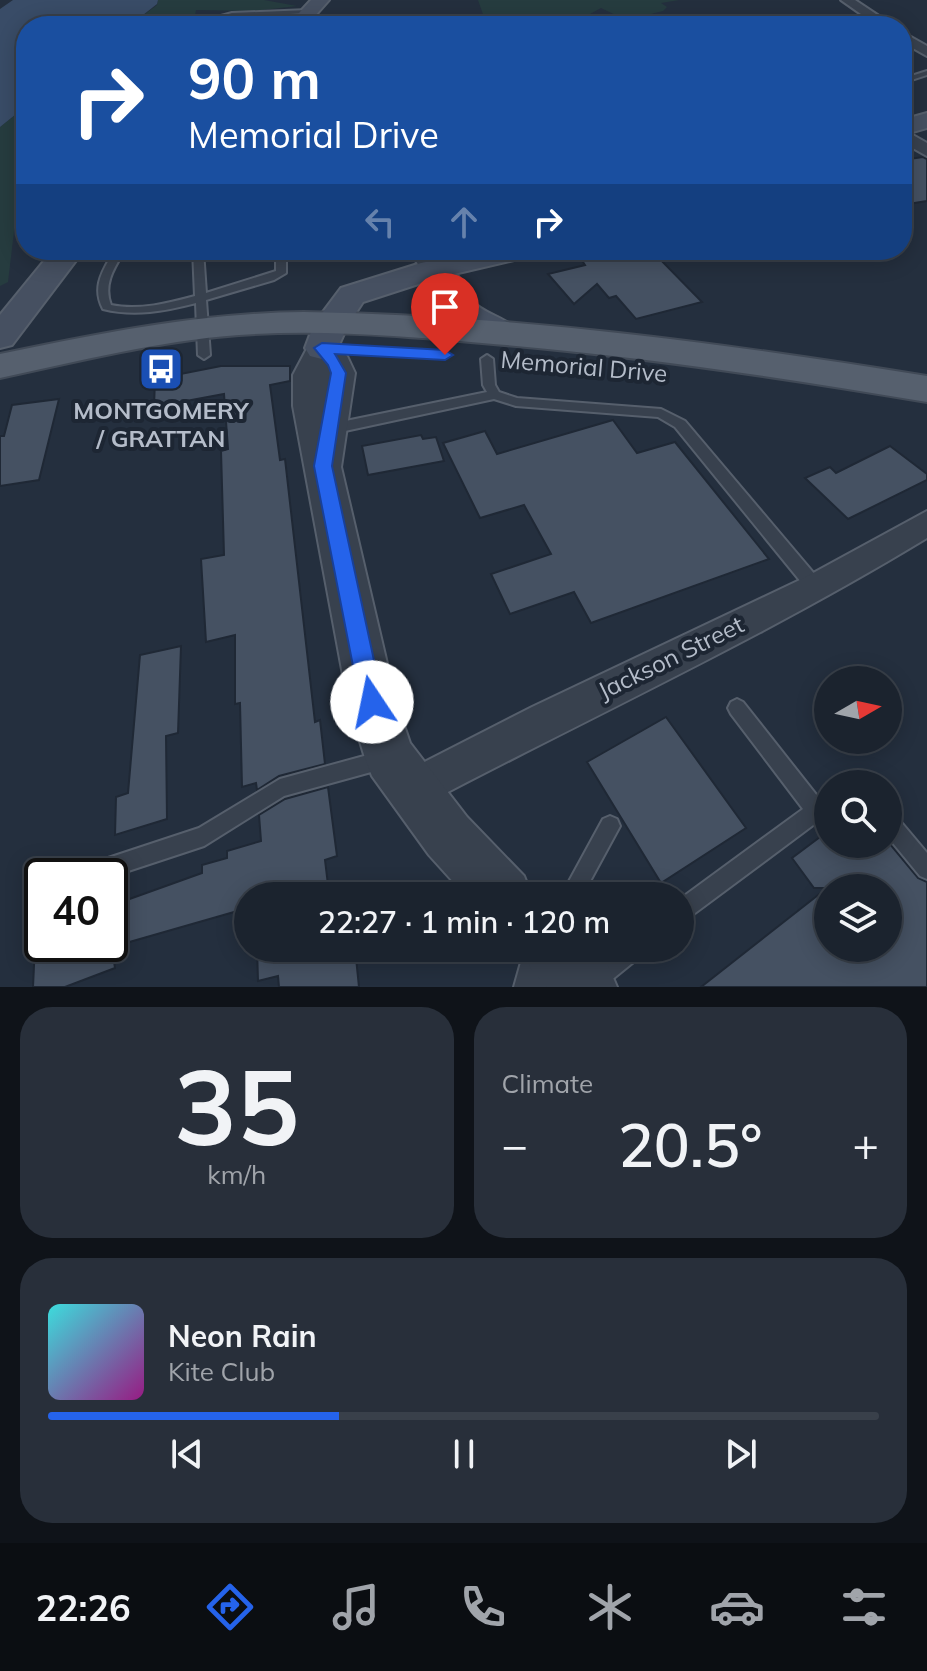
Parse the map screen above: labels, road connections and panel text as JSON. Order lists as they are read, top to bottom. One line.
{"streets":{"main road":["Memorial Drive"],"street":["Jackson Street"]},"places":{"bus stop":["MONTGOMERY / GRATTAN"]},"north":"right","page":{"turn":["90 m","Memorial Drive"],"limit":"40","trip":"22:27 · 1 min · 120 m","tile":[["35","km/h"],"Climate"],"heat":["−","20.5°","+"],"song":["Neon Rain","Kite Club"],"tabs":"22:26"}}
